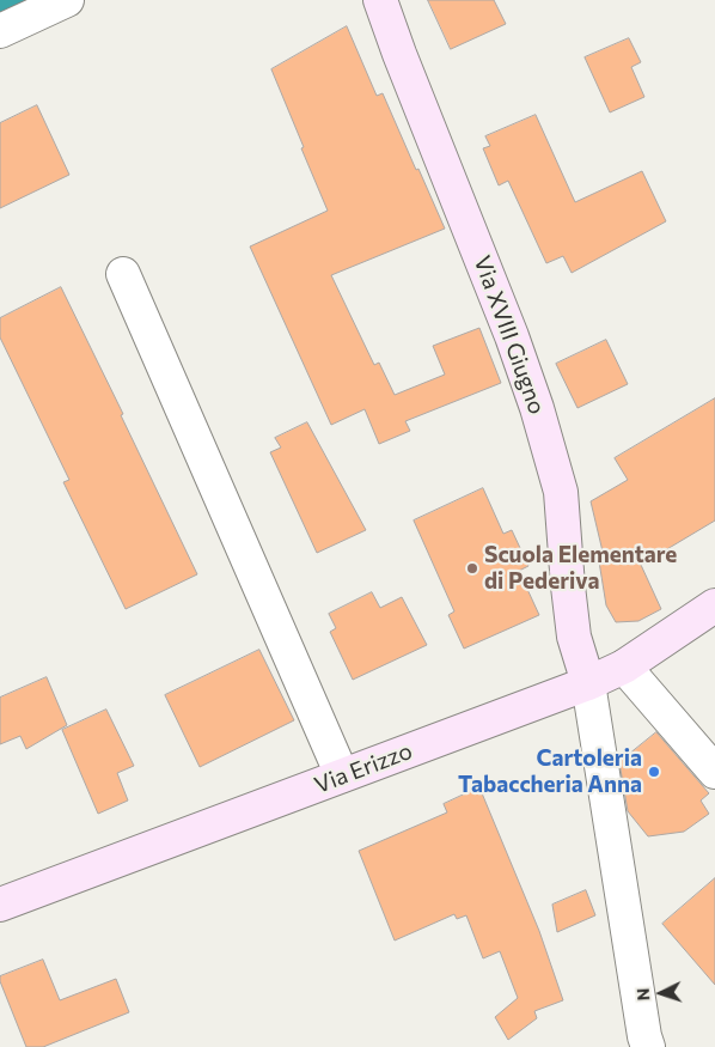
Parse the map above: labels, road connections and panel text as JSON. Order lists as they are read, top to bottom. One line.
{"streets":{"main road":["Via XVIII Giugno","Via Erizzo"]},"crossings":[["Via XVIII Giugno","Via Erizzo"]],"places":["Scuola Elementare di Pederiva","Cartoleria Tabaccheria Anna"],"north":"left"}
